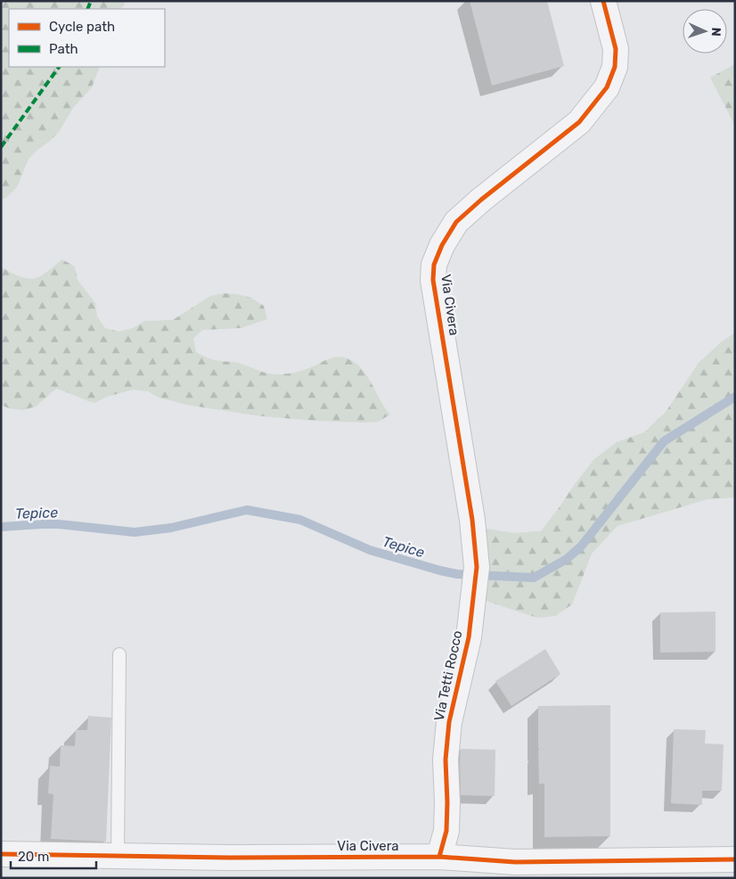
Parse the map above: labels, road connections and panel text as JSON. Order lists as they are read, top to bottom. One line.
{"streets":{"street":["Via Civera","Via Tetti Rocco"]},"crossings":[["Via Civera","Via Tetti Rocco"]],"water":["Tepice"],"legend":["Cycle path","Path"],"scale_bar":"20 m","north":"right"}
